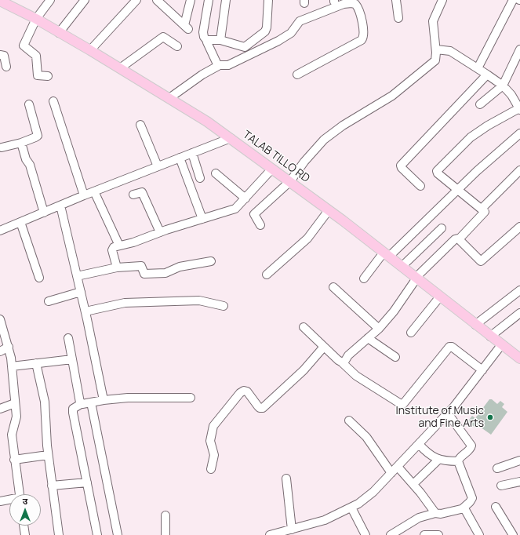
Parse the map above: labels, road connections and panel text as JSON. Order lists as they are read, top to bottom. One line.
{"streets":{"main road":["TALAB TILLO RD"]},"places":["Institute of Music and Fine Arts"],"north":"top"}
